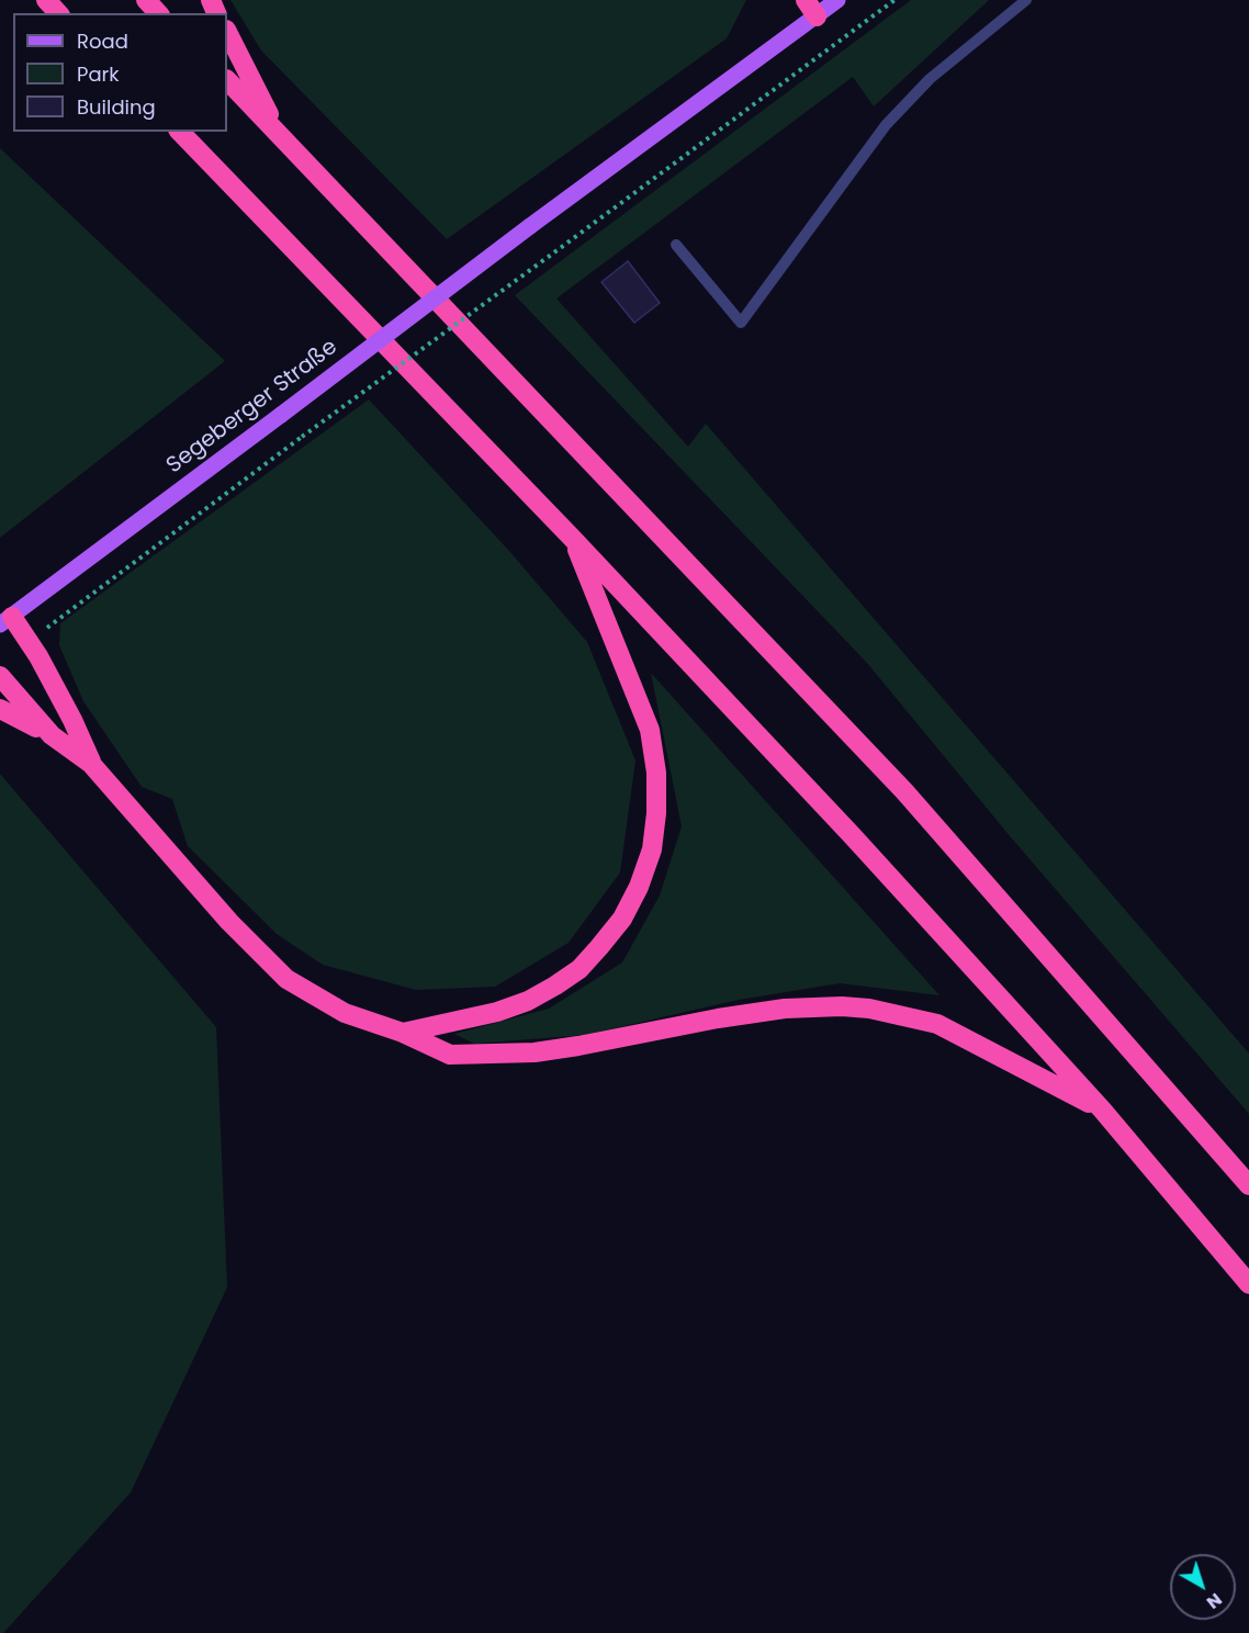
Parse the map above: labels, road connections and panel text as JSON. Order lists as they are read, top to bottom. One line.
{"streets":{"main road":["Segeberger Straße"]},"legend":["Road","Park","Building"],"north":"bottom right"}
